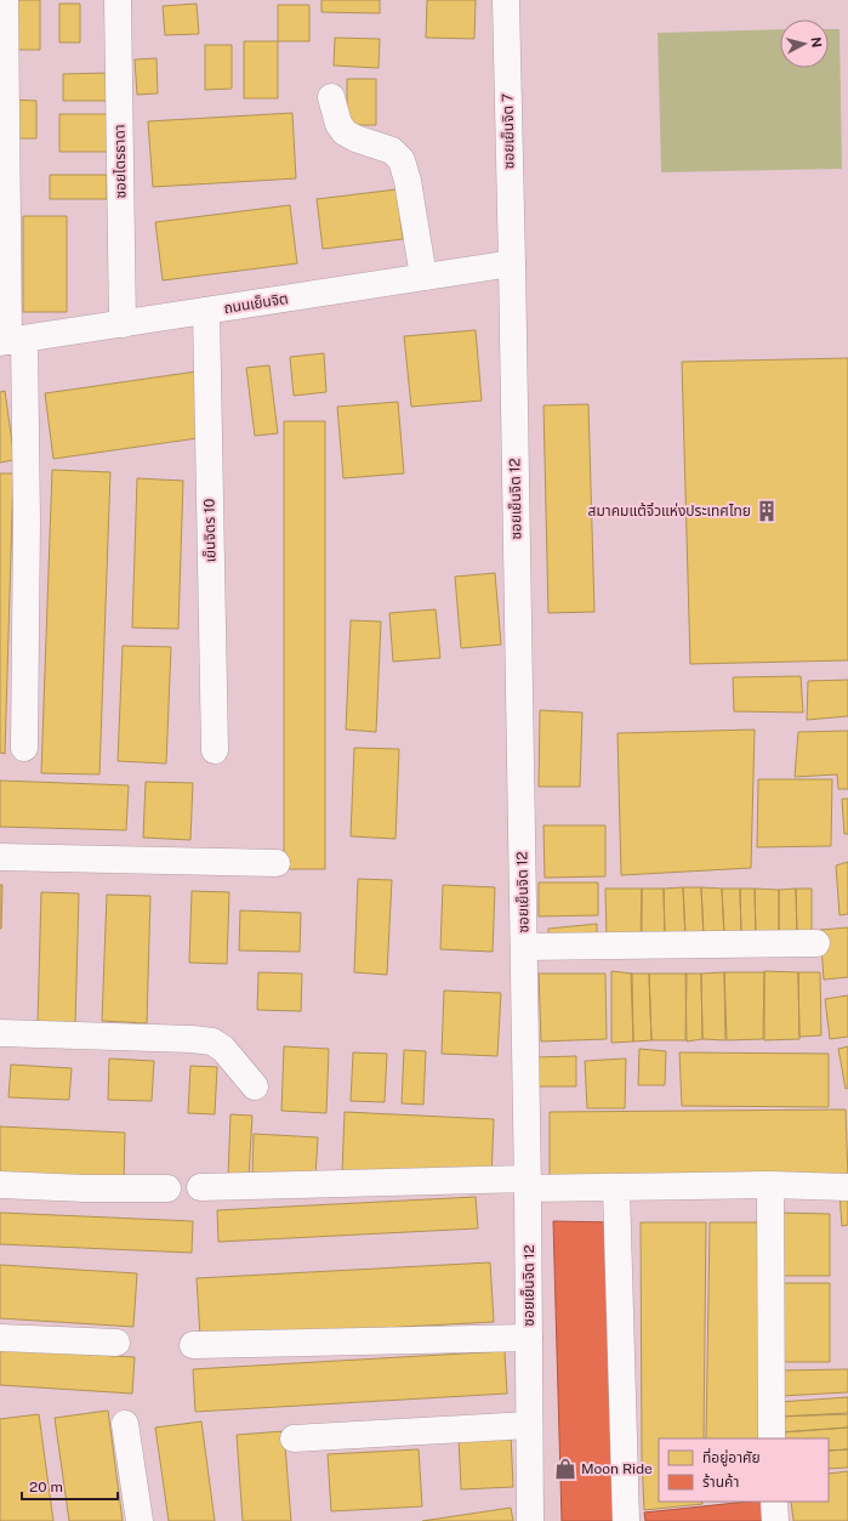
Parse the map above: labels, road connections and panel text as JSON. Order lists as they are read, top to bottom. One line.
{"streets":{"street":["ซอยเย็นจิต 7","ซอยไตรธาดา","ถนนเย็นจิต","ซอยเย็นจิต 12","เย็นจิตร 10"]},"crossings":[["ซอยเย็นจิต 7","ถนนเย็นจิต"],["ซอยเย็นจิต 7","ซอยเย็นจิต 12"],["ซอยไตรธาดา","ถนนเย็นจิต"],["ถนนเย็นจิต","ซอยเย็นจิต 12"],["ถนนเย็นจิต","เย็นจิตร 10"]],"places":{"building":["สมาคมแต้จิ๋วแห่งประเทศไทย"],"shop":["Moon Ride"]},"legend":["ที่อยู่อาศัย","ร้านค้า"],"scale_bar":"20 m","north":"right"}
